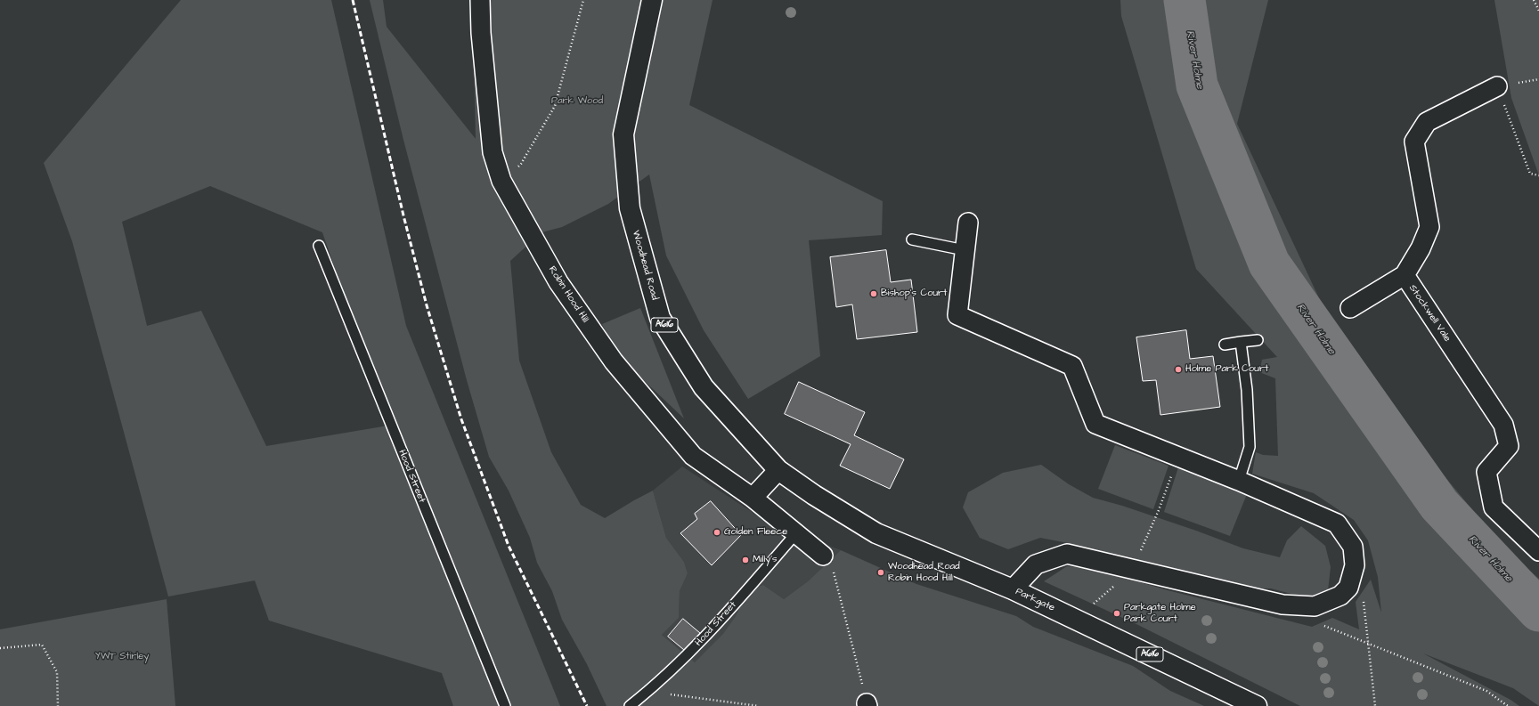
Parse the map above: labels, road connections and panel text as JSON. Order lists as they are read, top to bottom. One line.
{"streets":{"main road":["Woodhead Road","A616","Parkgate"],"street":["Robin Hood Hill","Stockwell Vale"],"lane":["Hood Street"]},"crossings":[["Woodhead Road","Parkgate"],["Robin Hood Hill","Hood Street"]],"water":["River Holme"],"parks":["Park Wood","YWT Stirley"],"places":["Bishop's Court","Holme Park Court","Golden Fleece","Milly's","Woodhead Road Robin Hood Hill","Parkgate Holme Park Court"]}
